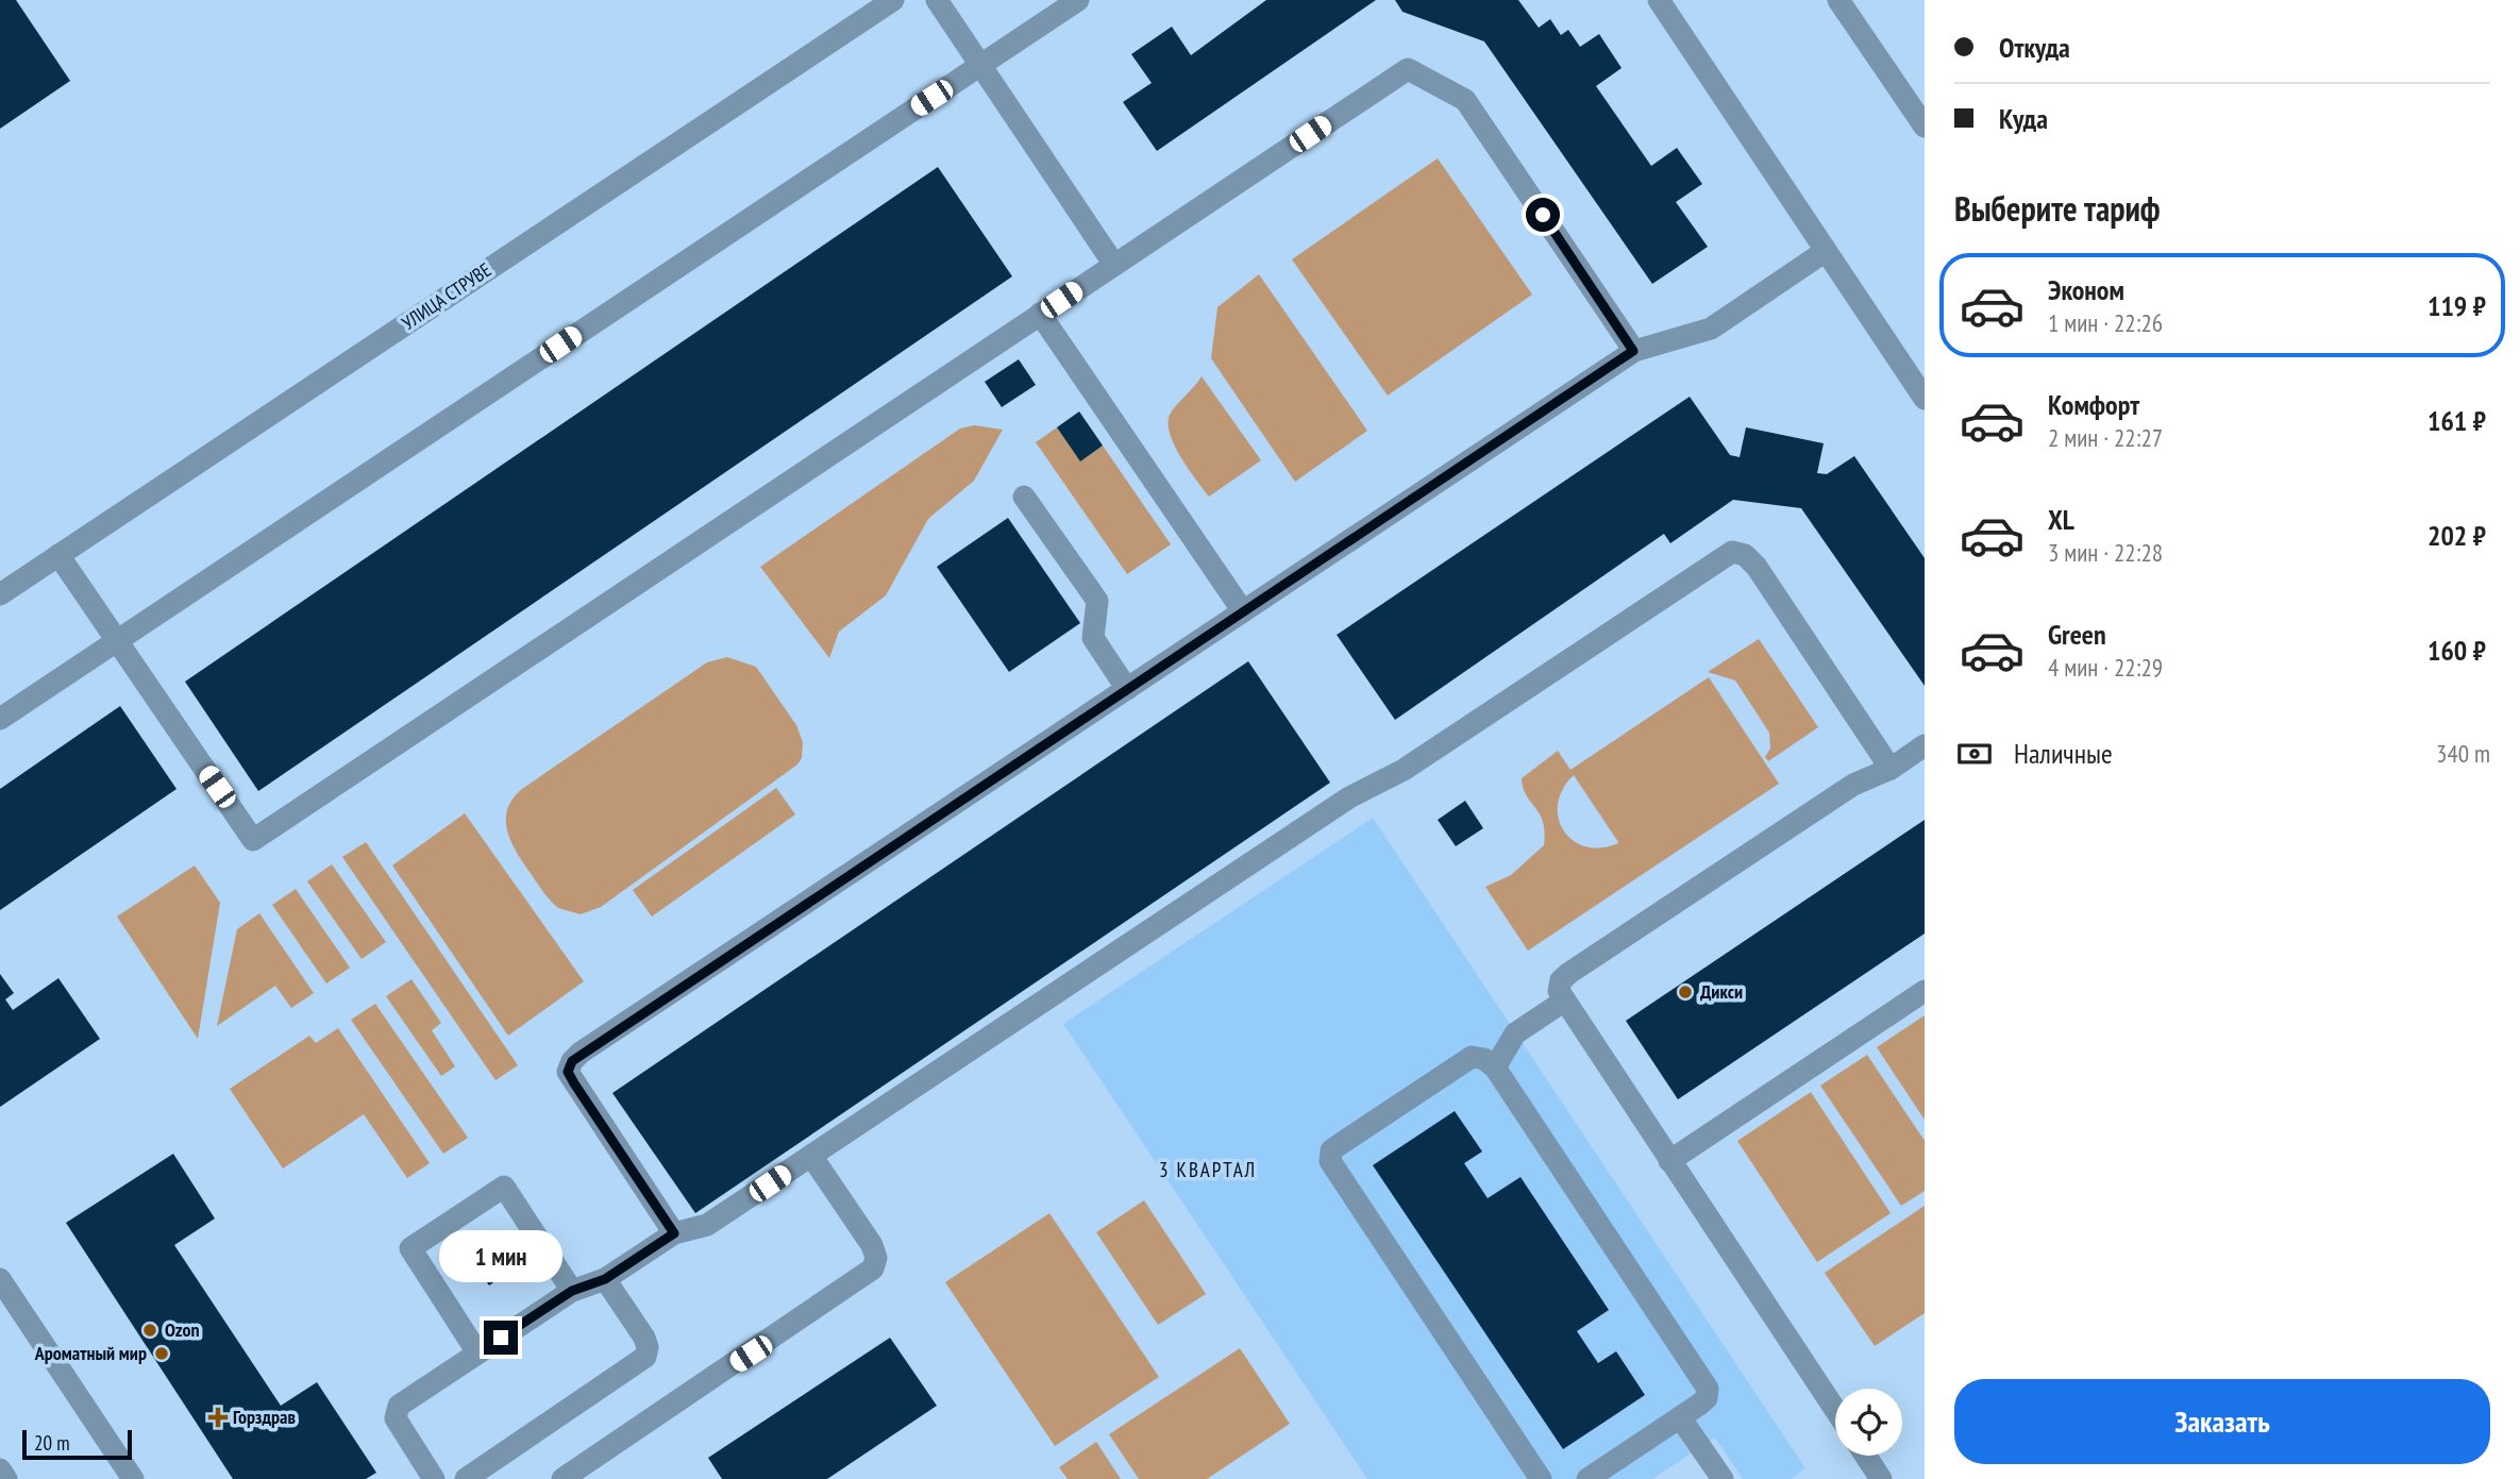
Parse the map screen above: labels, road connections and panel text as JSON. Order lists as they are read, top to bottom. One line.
{"streets":{"street":["УЛИЦА СТРУВЕ"]},"districts":["3 КВАРТАЛ"],"places":{"other":["Дикси","Ozon","Ароматный мир"],"health":["Горздрав"]},"scale_bar":"20 m","page":{"banner":["Откуда","Куда"],"heading":"Выберите тариф","list":[{"name":"Эконом","note":"1 мин · 22:26","value":"119 ₽"},{"name":"Комфорт","note":"2 мин · 22:27","value":"161 ₽"},{"name":"XL","note":"3 мин · 22:28","value":"202 ₽"},{"name":"Green","note":"4 мин · 22:29","value":"160 ₽"}],"pay":["Наличные","340 m"],"bubble":"1 мин","buttons":"Заказать","scale":"20 m"}}
